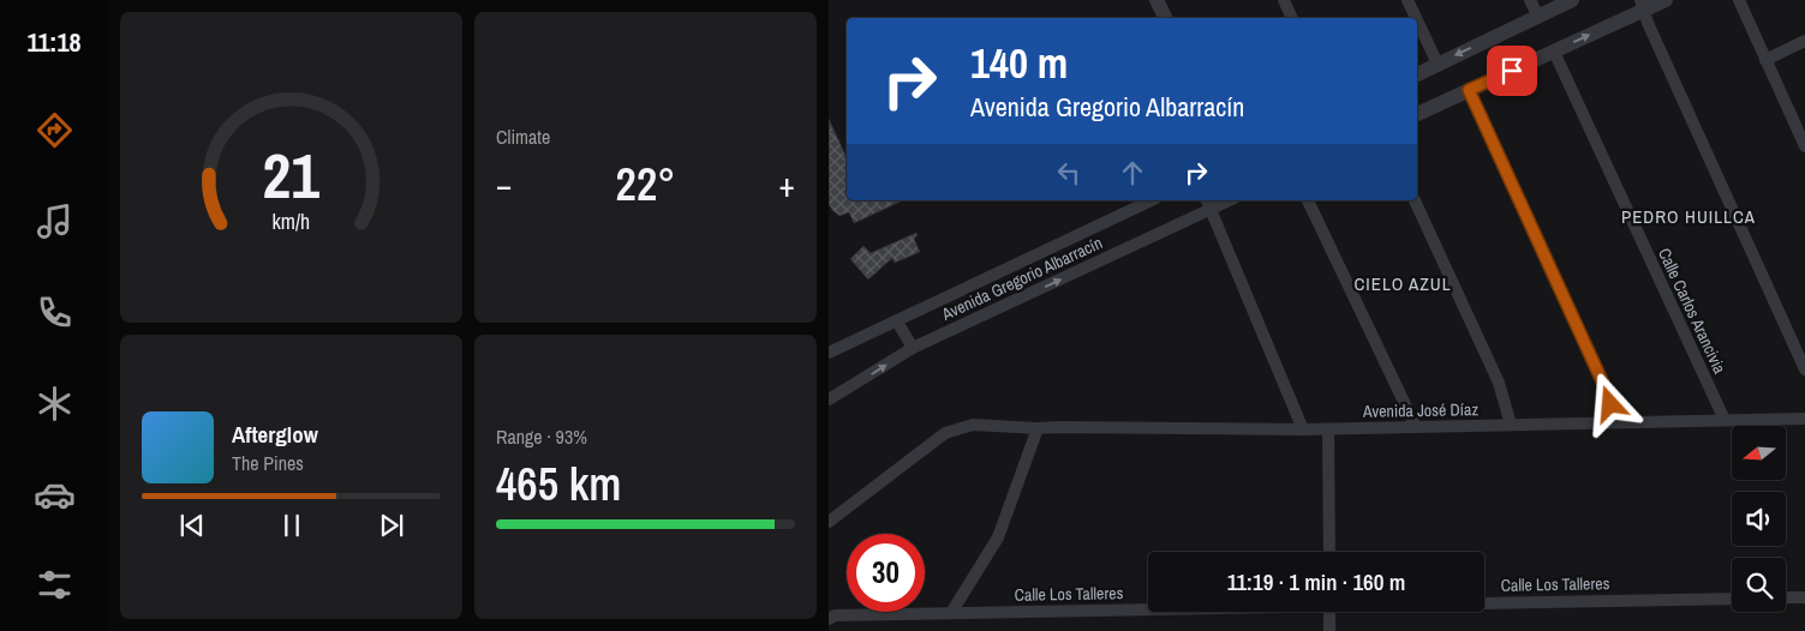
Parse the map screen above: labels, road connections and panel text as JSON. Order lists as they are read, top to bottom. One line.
{"streets":{"street":["Avenida Gregorio Albarracín","Calle Carlos Arancivia","Avenida José Díaz","Calle Los Talleres"]},"crossings":[["Calle Carlos Arancivia","Avenida José Díaz"]],"districts":["PEDRO HUILLCA","CIELO AZUL"],"north":"left","page":{"tabs":"11:18","tile":["Climate",["Range · 93%","465 km"]],"turn":["140 m","Avenida Gregorio Albarracín"],"heat":["−","22°","+"],"song":["Afterglow","The Pines"],"limit":"30","trip":"11:19 · 1 min · 160 m","gauge":["21","km/h"]}}
